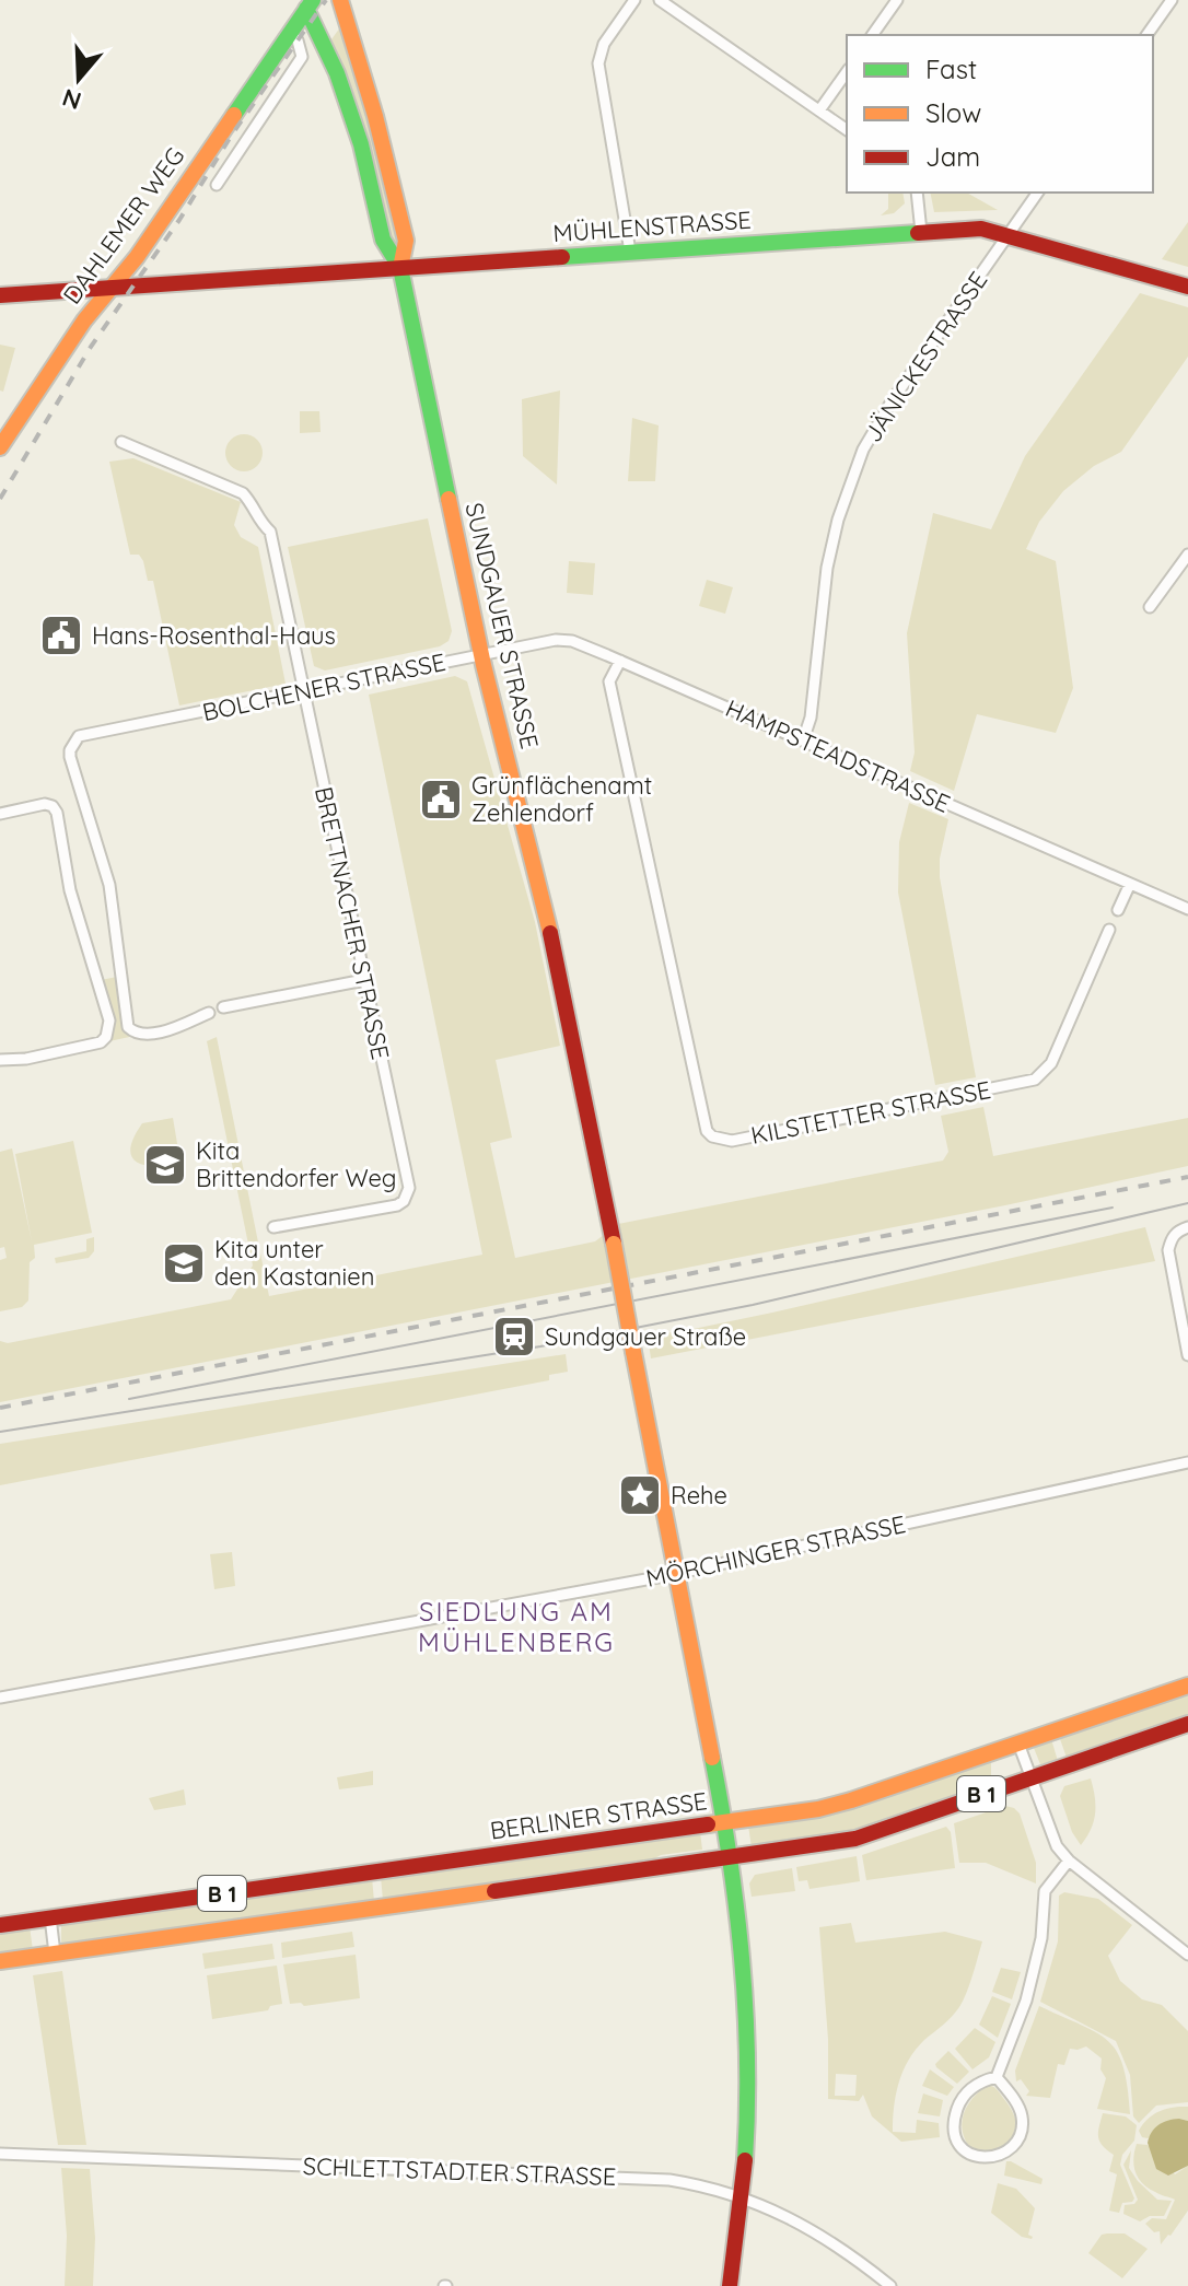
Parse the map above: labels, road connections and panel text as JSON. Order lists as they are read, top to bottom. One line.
{"streets":{"street":["DAHLEMER WEG","MÜHLENSTRASSE","JÄNICKESTRASSE","SUNDGAUER STRASSE","BOLCHENER STRASSE","HAMPSTEADSTRASSE","BRETTNACHER STRASSE","KILSTETTER STRASSE","MÖRCHINGER STRASSE","B 1","BERLINER STRASSE","SCHLETTSTADTER STRASSE"]},"crossings":[["DAHLEMER WEG","MÜHLENSTRASSE"],["DAHLEMER WEG","SUNDGAUER STRASSE"],["MÜHLENSTRASSE","JÄNICKESTRASSE"],["MÜHLENSTRASSE","SUNDGAUER STRASSE"],["JÄNICKESTRASSE","HAMPSTEADSTRASSE"],["SUNDGAUER STRASSE","BOLCHENER STRASSE"],["SUNDGAUER STRASSE","HAMPSTEADSTRASSE"],["SUNDGAUER STRASSE","MÖRCHINGER STRASSE"],["SUNDGAUER STRASSE","B 1"],["SUNDGAUER STRASSE","BERLINER STRASSE"],["SUNDGAUER STRASSE","SCHLETTSTADTER STRASSE"],["BOLCHENER STRASSE","HAMPSTEADSTRASSE"],["BOLCHENER STRASSE","BRETTNACHER STRASSE"],["HAMPSTEADSTRASSE","KILSTETTER STRASSE"]],"districts":["SIEDLUNG AM MÜHLENBERG"],"places":{"public building":["Hans-Rosenthal-Haus","Grünflächenamt Zehlendorf"],"school or university":["Kita Brittendorfer Weg","Kita unter den Kastanien"],"station":["Sundgauer Straße"],"place":["Rehe"]},"legend":["Fast","Slow","Jam"],"north":"bottom"}
